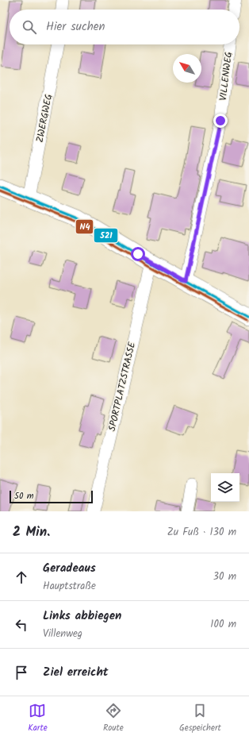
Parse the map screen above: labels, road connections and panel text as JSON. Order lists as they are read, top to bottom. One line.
{"streets":{"street":["VILLENWEG","ZWERGWEG","SPORTPLATZSTRASSE"]},"lines":["transit line 521","transit line N4"],"scale_bar":"50 m","north":"top left","page":{"search":"Hier suchen","scale":"50 m","heading":["2 Min.","Zu Fuß · 130 m"],"list":[["Geradeaus","Hauptstraße","30 m"],["Links abbiegen","Villenweg","100 m"],"Ziel erreicht"],"nav":["Karte","Route","Gespeichert"]}}
